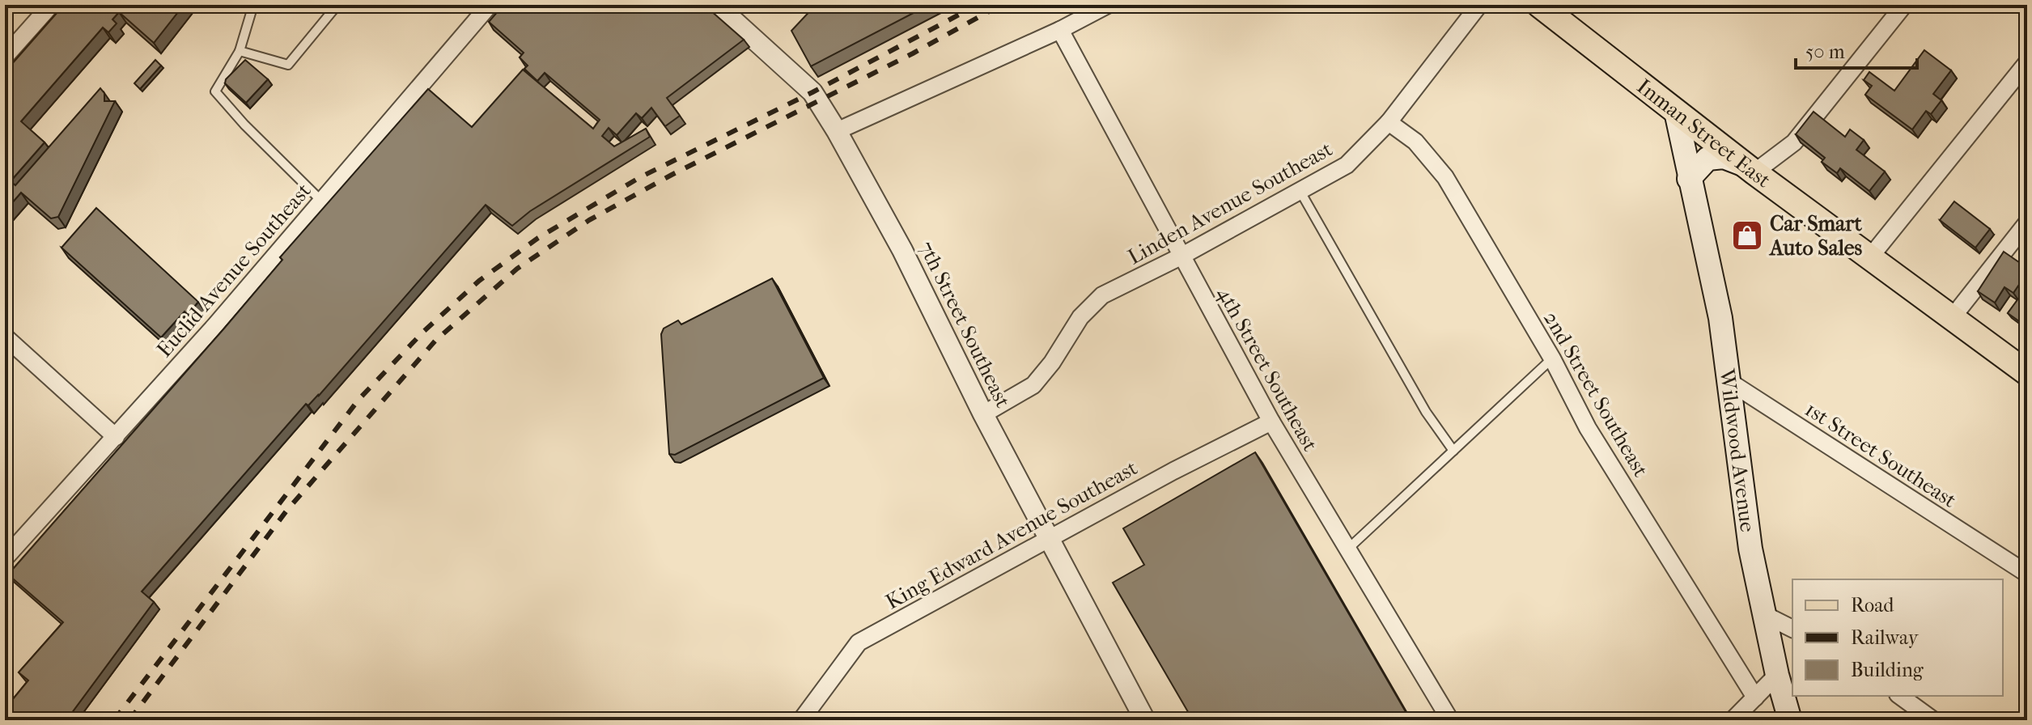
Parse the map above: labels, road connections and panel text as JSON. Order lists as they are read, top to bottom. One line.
{"streets":{"main road":["Inman Street East","Wildwood Avenue"],"street":["Linden Avenue Southeast","Euclid Avenue Southeast","7th Street Southeast","4th Street Southeast","2nd Street Southeast","1st Street Southeast","King Edward Avenue Southeast"]},"crossings":[["Inman Street East","Wildwood Avenue"],["Linden Avenue Southeast","7th Street Southeast"],["Linden Avenue Southeast","4th Street Southeast"],["Linden Avenue Southeast","2nd Street Southeast"],["7th Street Southeast","King Edward Avenue Southeast"],["4th Street Southeast","King Edward Avenue Southeast"],["Wildwood Avenue","1st Street Southeast"]],"places":{"shop":["Car Smart Auto Sales"]},"legend":["Road","Railway","Building"],"scale_bar":"50 m"}
